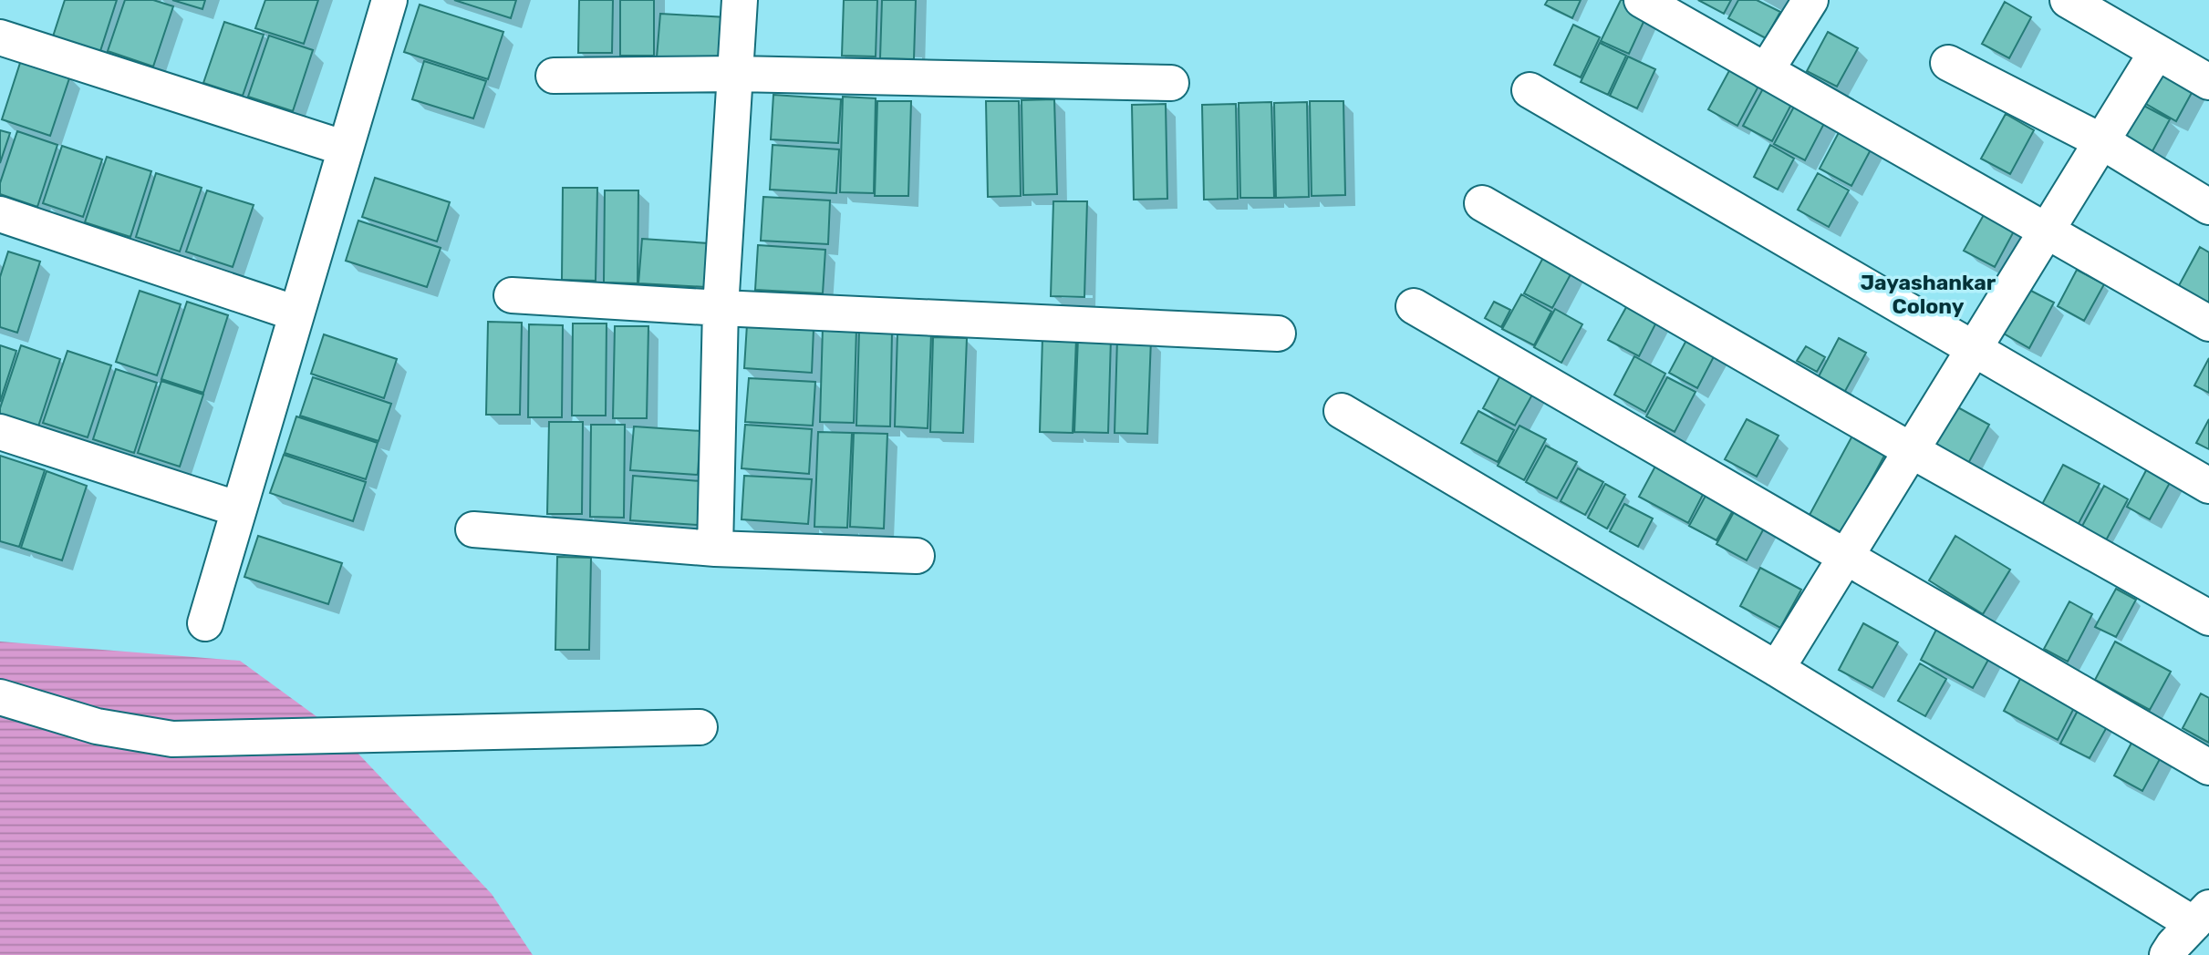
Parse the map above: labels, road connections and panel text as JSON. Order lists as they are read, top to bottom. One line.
{"districts":["Jayashankar Colony"]}
